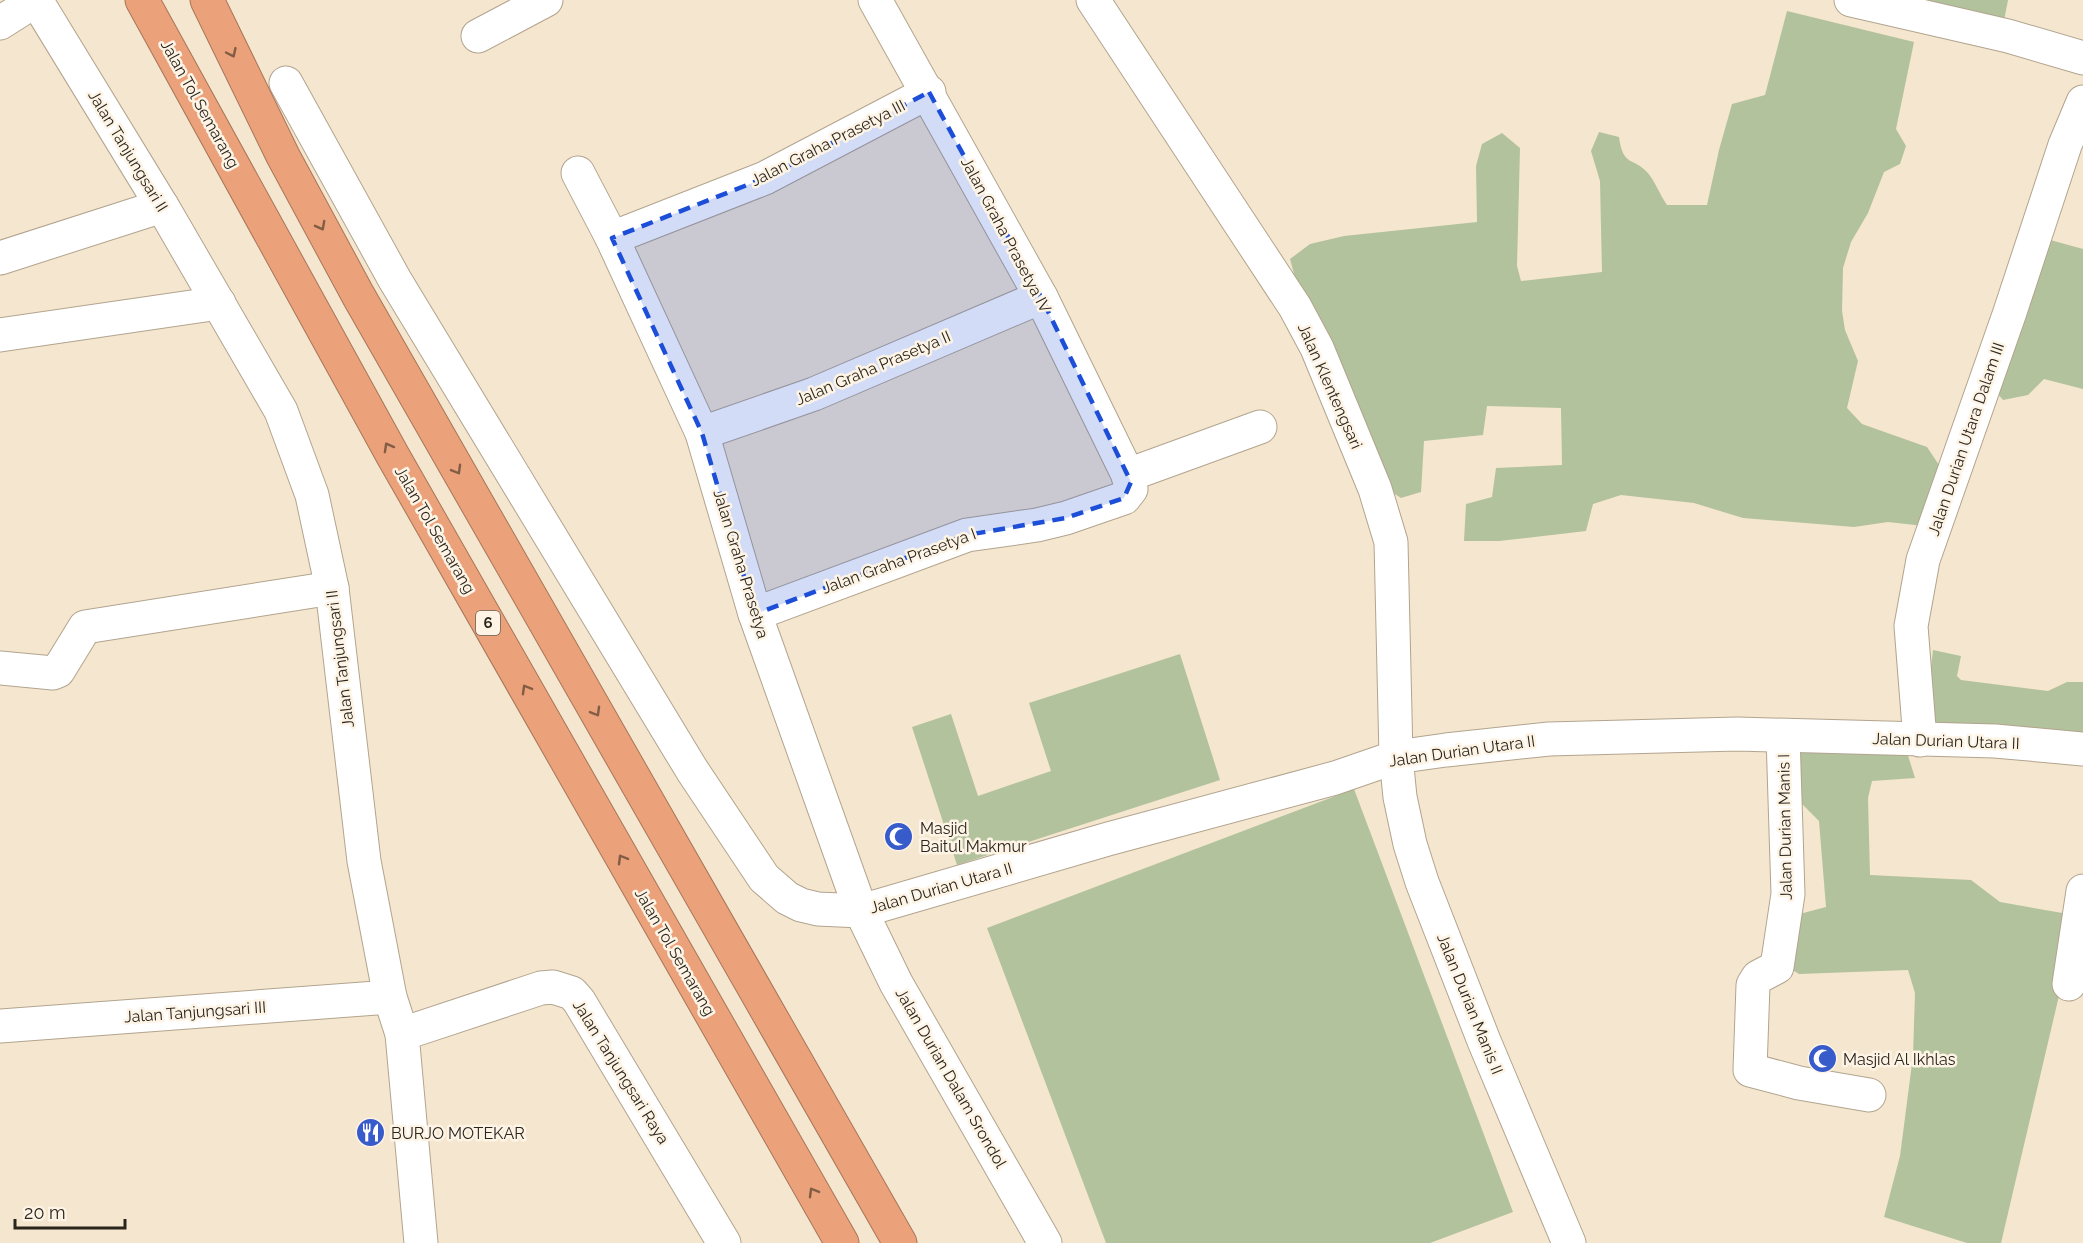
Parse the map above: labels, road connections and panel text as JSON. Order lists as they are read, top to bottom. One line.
{"streets":{"highway":["Jalan Tol Semarang","6"],"street":["Jalan Graha Prasetya III","Jalan Tanjungsari II","Jalan Graha Prasetya IV","Jalan Graha Prasetya II","Jalan Klentengsari","Jalan Durian Utara Dalam III","Jalan Graha Prasetya I","Jalan Graha Prasetya","Jalan Durian Utara II","Jalan Durian Manis I","Jalan Durian Manis II","Jalan Tanjungsari III","Jalan Tanjungsari Raya","Jalan Durian Dalam Srondol"]},"crossings":[["Jalan Graha Prasetya III","Jalan Graha Prasetya IV"],["Jalan Graha Prasetya III","Jalan Graha Prasetya"],["Jalan Tanjungsari II","Jalan Tanjungsari III"],["Jalan Tanjungsari II","Jalan Tanjungsari Raya"],["Jalan Graha Prasetya IV","Jalan Graha Prasetya II"],["Jalan Graha Prasetya IV","Jalan Graha Prasetya I"],["Jalan Graha Prasetya II","Jalan Graha Prasetya"],["Jalan Klentengsari","Jalan Durian Utara II"],["Jalan Klentengsari","Jalan Durian Manis II"],["Jalan Durian Utara Dalam III","Jalan Durian Utara II"],["Jalan Graha Prasetya I","Jalan Graha Prasetya"],["Jalan Graha Prasetya","Jalan Durian Utara II"],["Jalan Graha Prasetya","Jalan Durian Dalam Srondol"],["Jalan Durian Utara II","Jalan Durian Manis I"],["Jalan Durian Utara II","Jalan Durian Manis II"],["Jalan Durian Utara II","Jalan Durian Dalam Srondol"]],"places":{"mosque":["Masjid Baitul Makmur","Masjid Al Ikhlas"],"restaurant":["BURJO MOTEKAR"]},"scale_bar":"20 m"}
